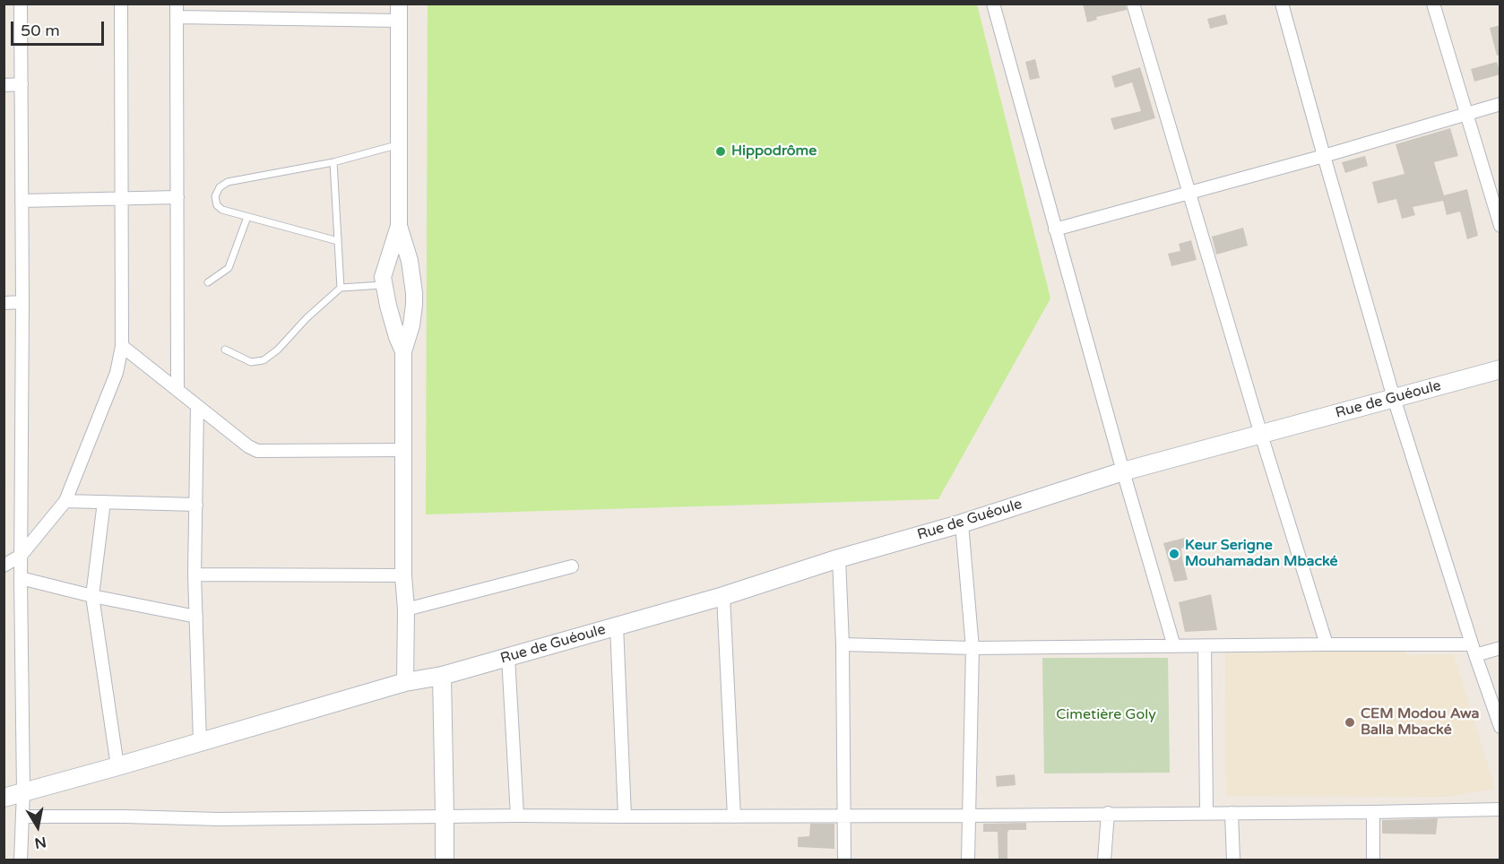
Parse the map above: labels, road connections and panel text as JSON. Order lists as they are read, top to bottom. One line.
{"streets":{"main road":["Rue de Guéoule"]},"parks":["Cimetière Goly"],"places":["Hippodrôme","Keur Serigne Mouhamadan Mbacké","CEM Modou Awa Balla Mbacké"],"scale_bar":"50 m","north":"bottom"}
